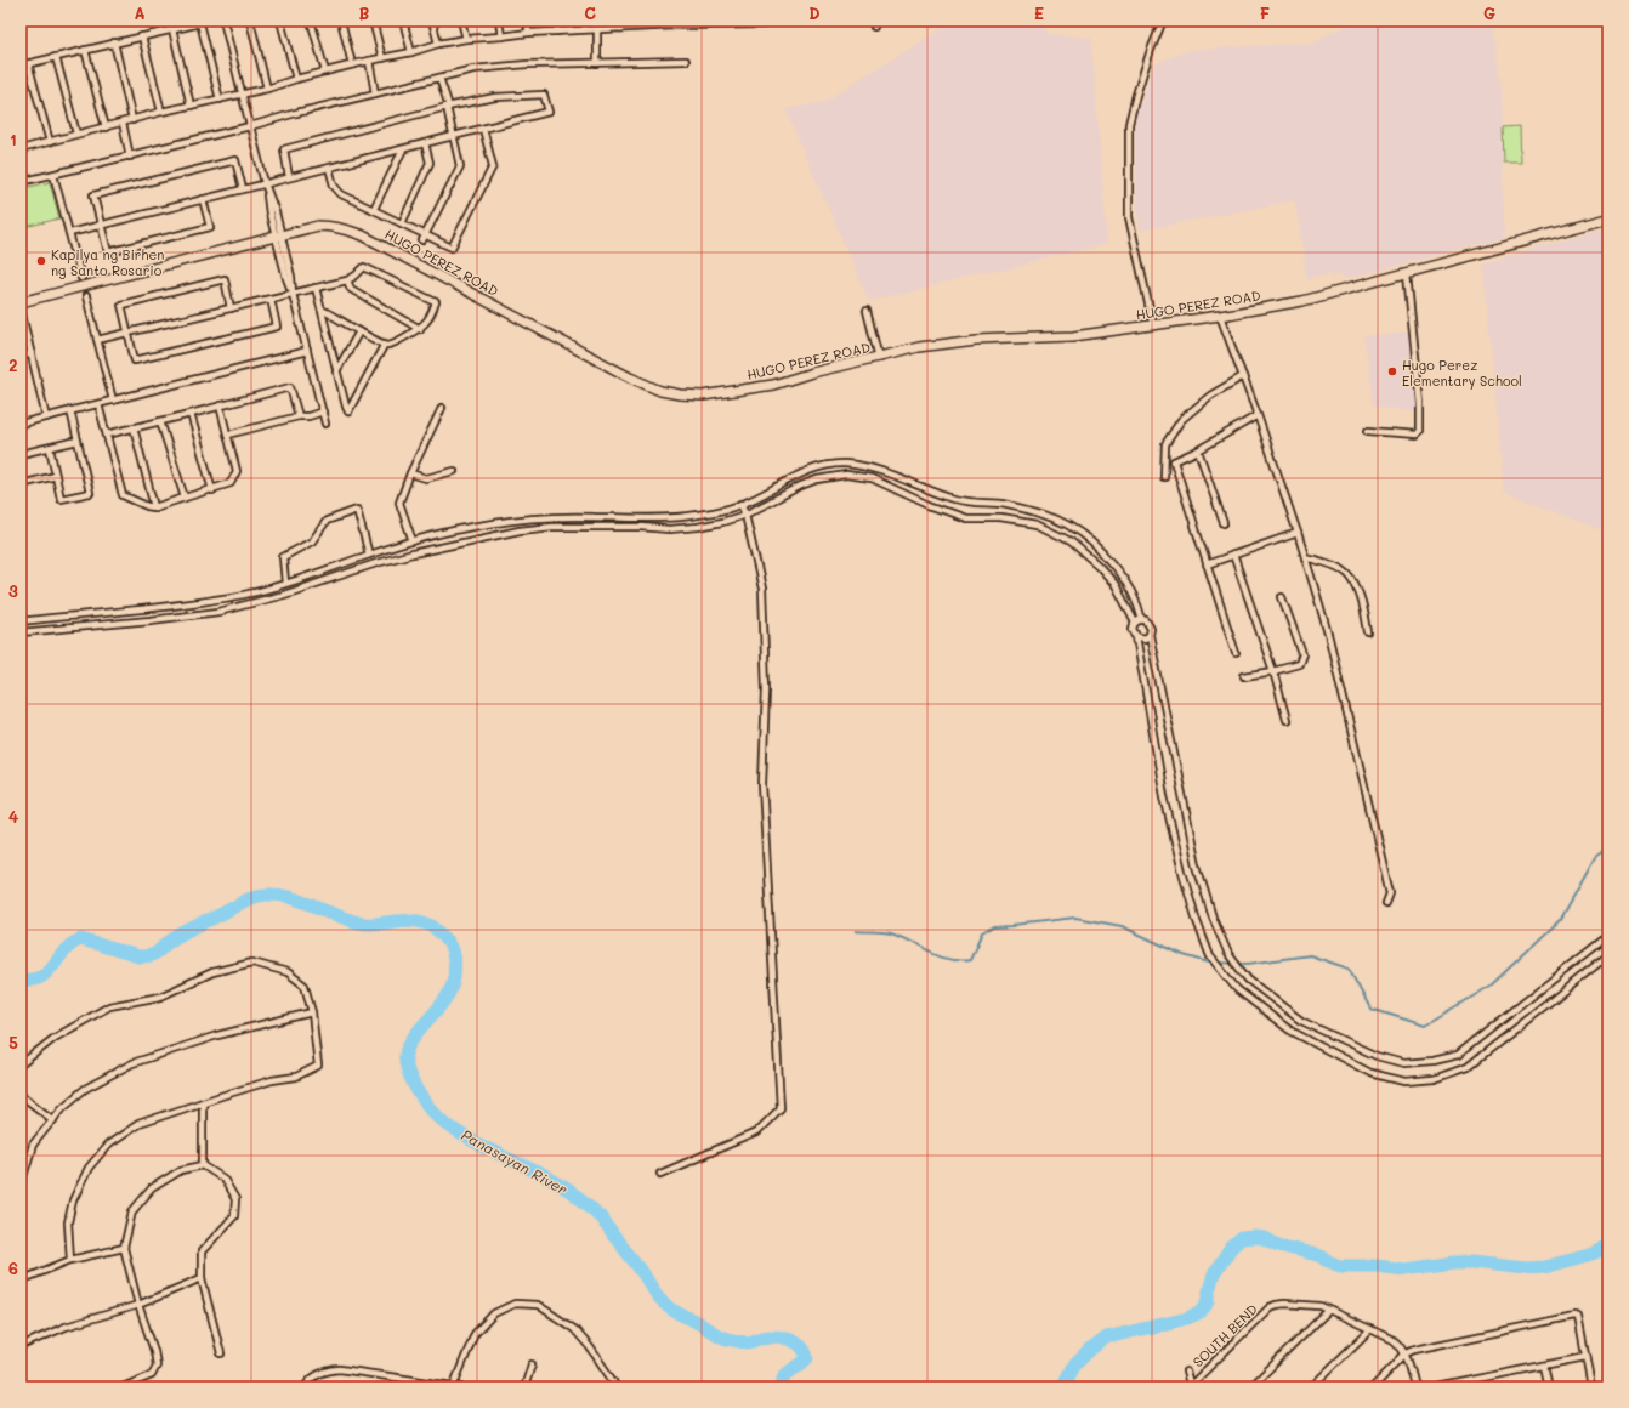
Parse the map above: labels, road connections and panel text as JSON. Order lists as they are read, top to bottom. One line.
{"streets":{"street":["HUGO PEREZ ROAD","SOUTH BEND"]},"water":["Panasayan River"],"places":["Kapilya ng Birhen ng Santo Rosario","Hugo Perez Elementary School"],"grid":{"columns":["A","B","C","D","E","F","G"],"rows":["1","2","3","4","5","6"]}}
